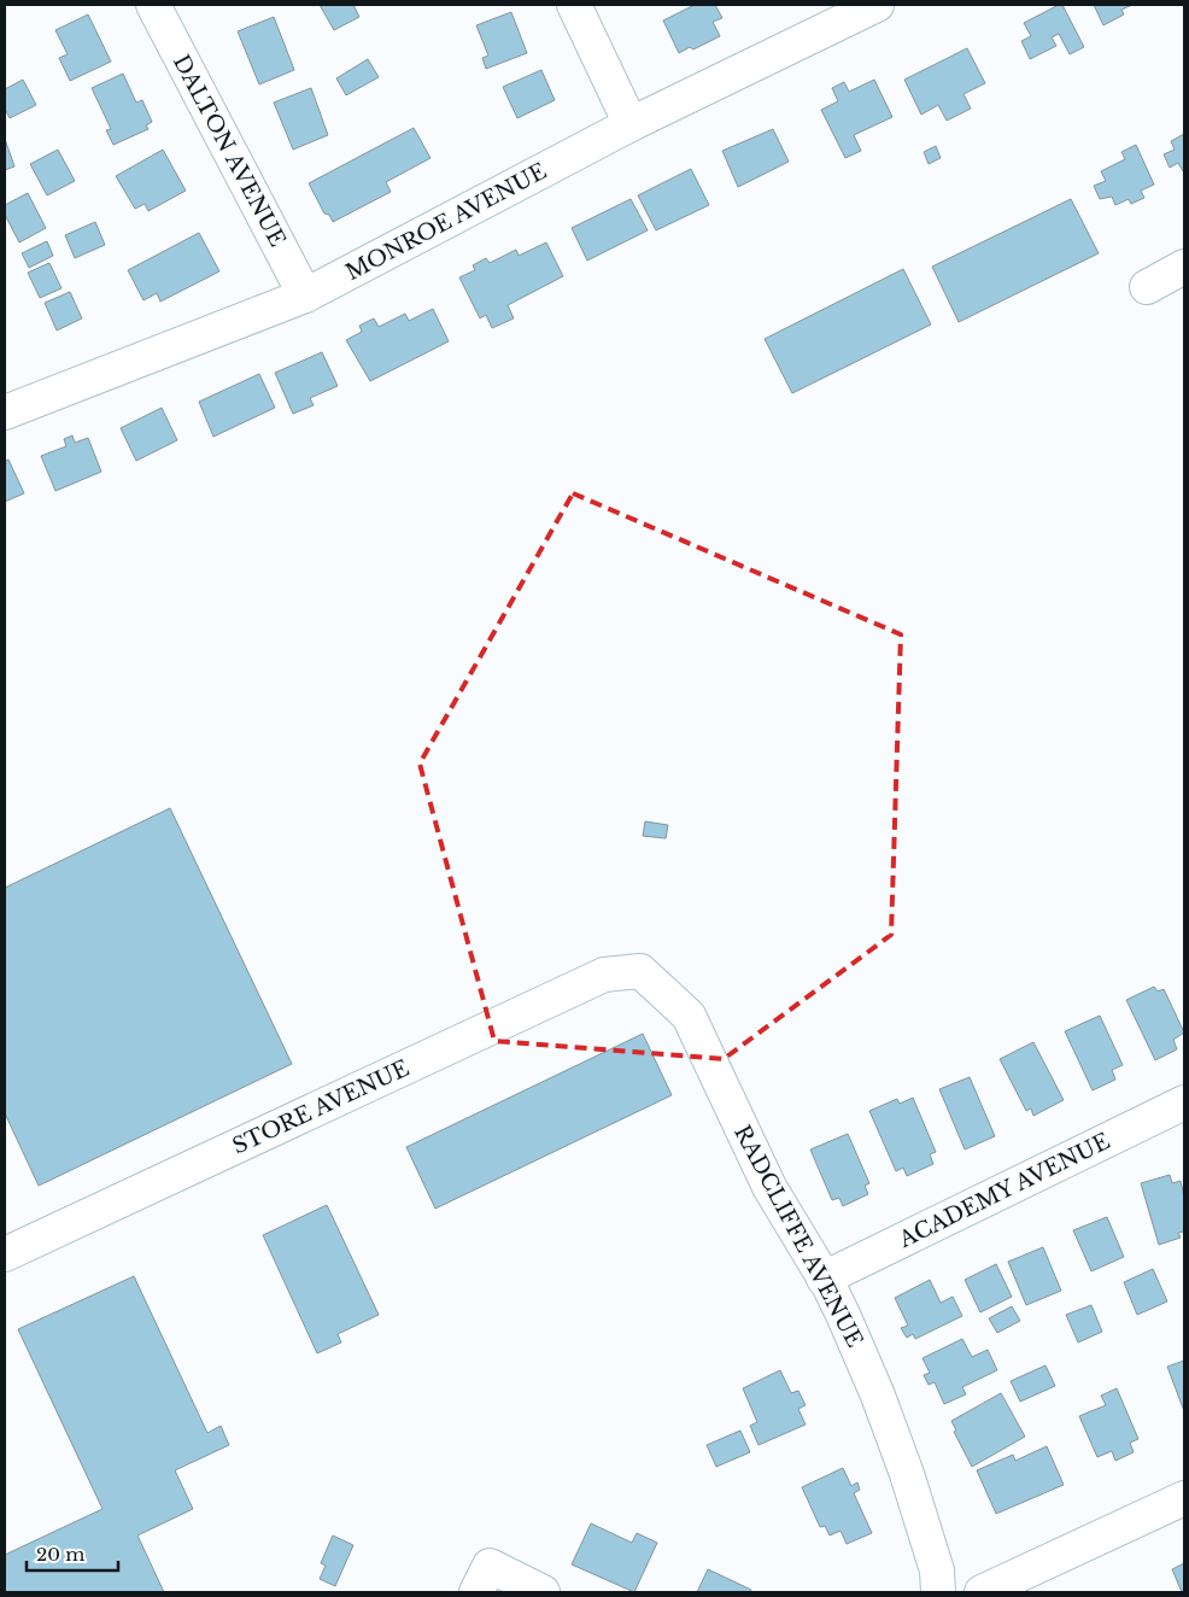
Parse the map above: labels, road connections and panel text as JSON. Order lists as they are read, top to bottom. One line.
{"streets":{"street":["DALTON AVENUE","MONROE AVENUE","STORE AVENUE","ACADEMY AVENUE","RADCLIFFE AVENUE"]},"crossings":[["DALTON AVENUE","MONROE AVENUE"],["STORE AVENUE","RADCLIFFE AVENUE"],["ACADEMY AVENUE","RADCLIFFE AVENUE"]],"scale_bar":"20 m"}
